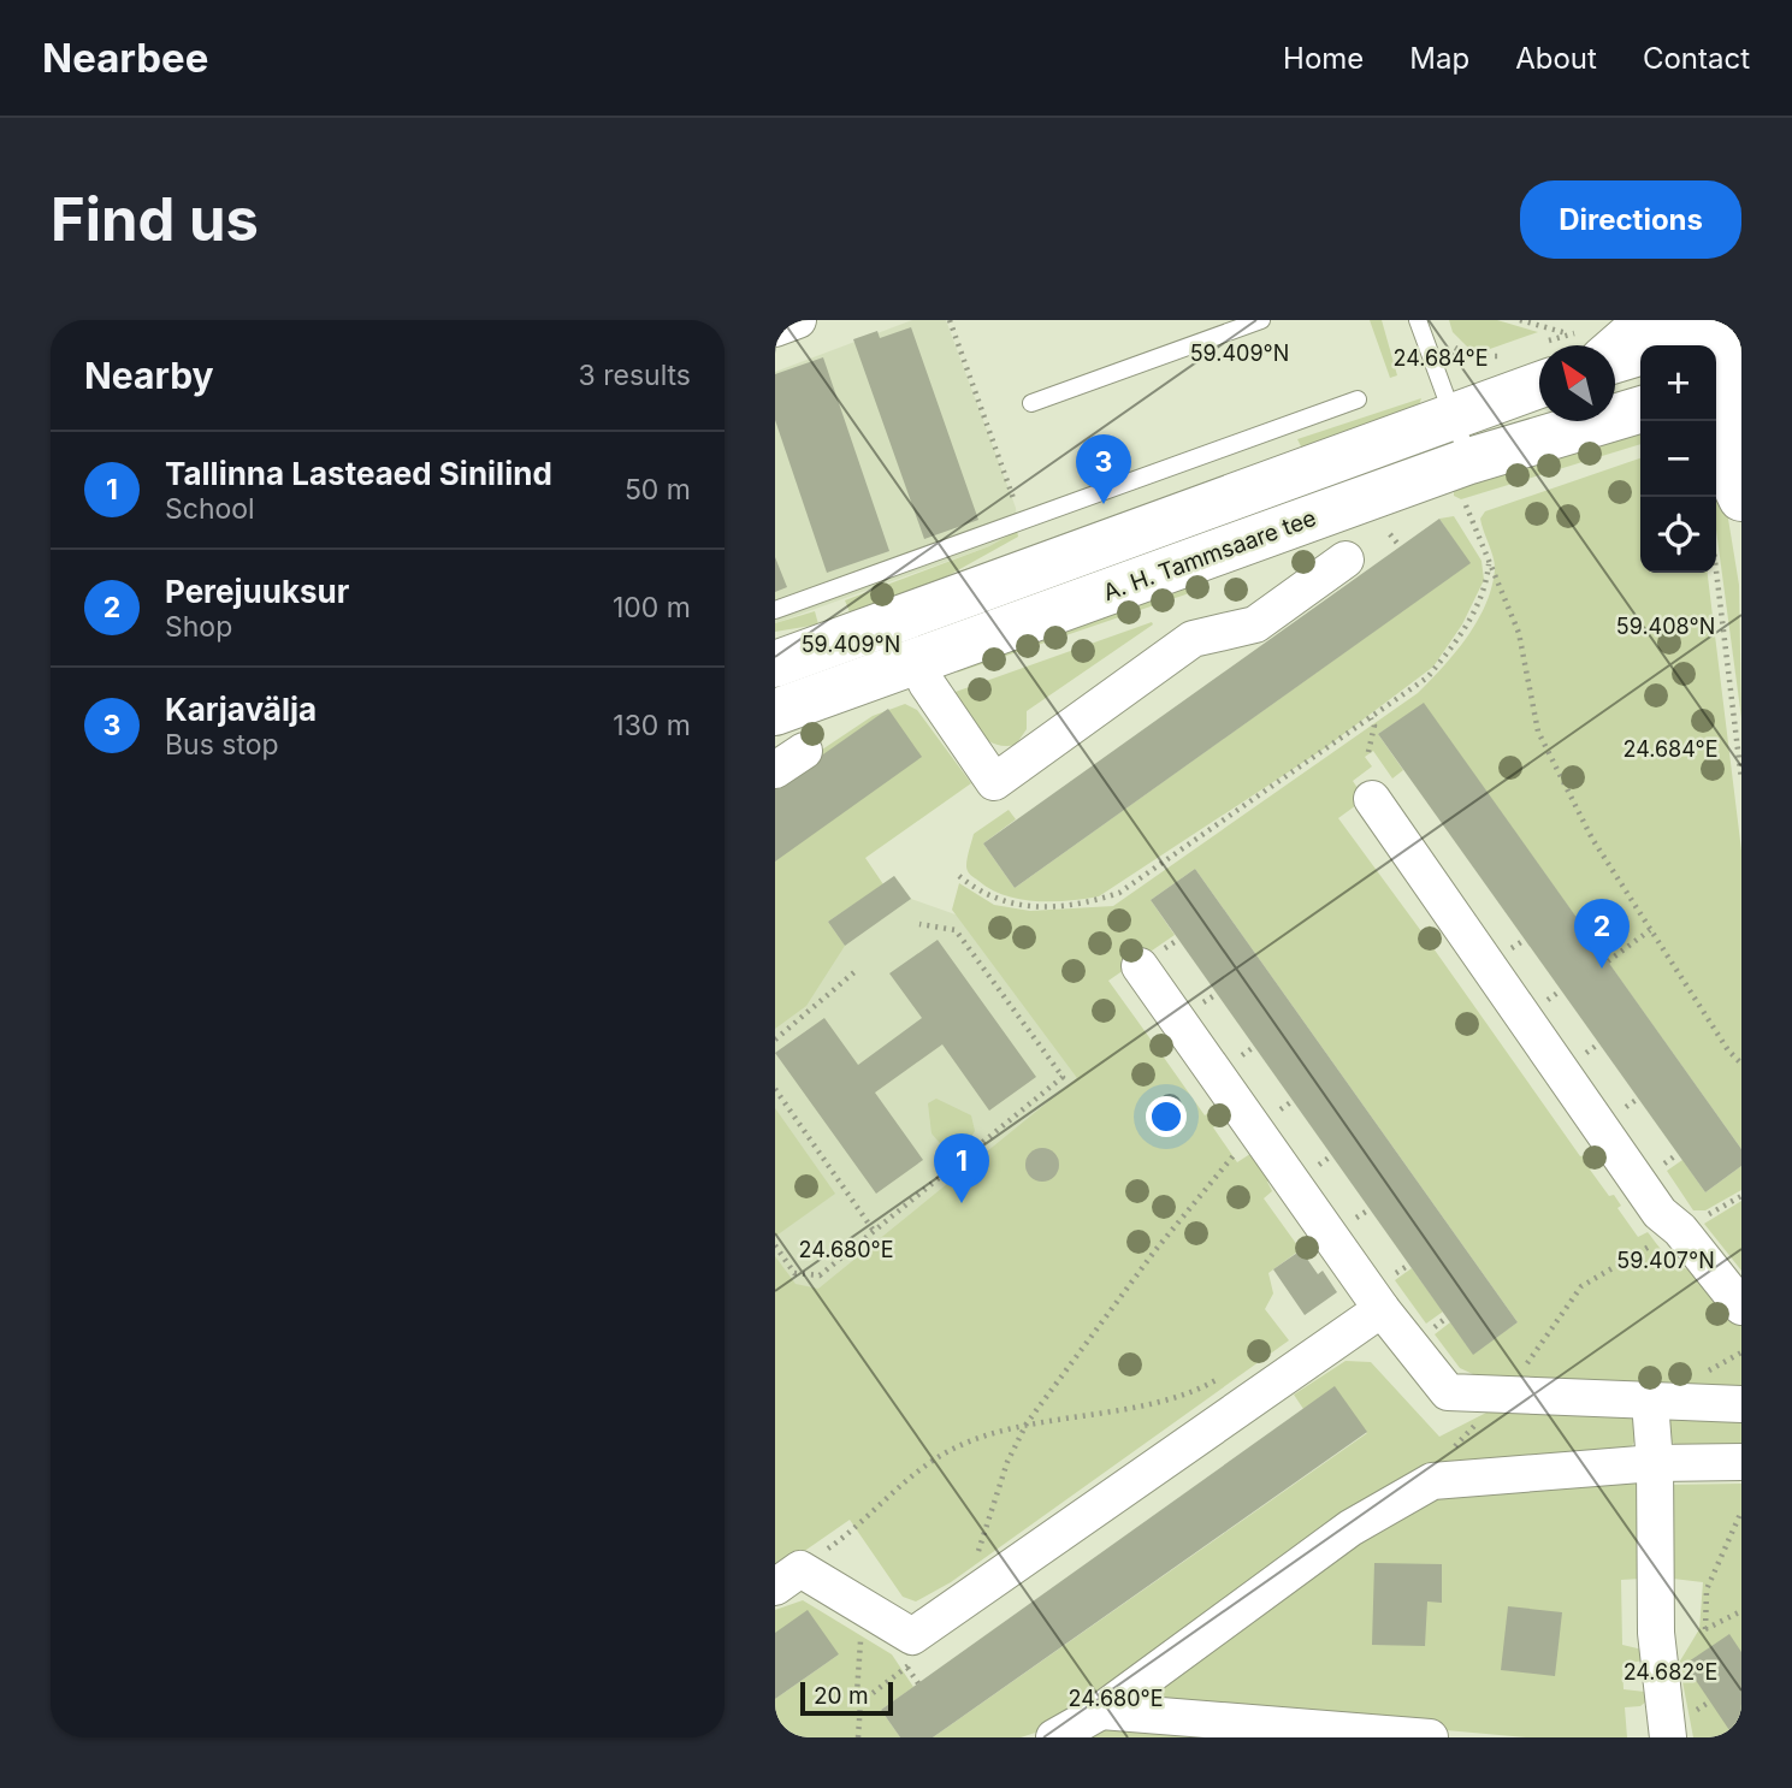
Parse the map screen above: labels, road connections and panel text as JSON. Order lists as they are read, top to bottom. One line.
{"streets":{"main road":["A. H. Tammsaare tee"]},"scale_bar":"20 m","north":"top left","page":{"header":"Nearbee","nav":["Home","Map","About","Contact"],"buttons":"Directions","title":"Find us","heading":["Nearby","3 results"],"map_buttons":["+","−"],"list":[{"mark":"1","name":"Tallinna Lasteaed Sinilind","note":"School","value":"50 m"},{"mark":"2","name":"Perejuuksur","note":"Shop","value":"100 m"},{"mark":"3","name":"Karjavälja","note":"Bus stop","value":"130 m"}],"pins":["3","2","1"],"scale":"20 m"},"coordinates":["59.409°N","24.684°E","59.408°N","24.680°E","59.407°N","24.682°E"]}
